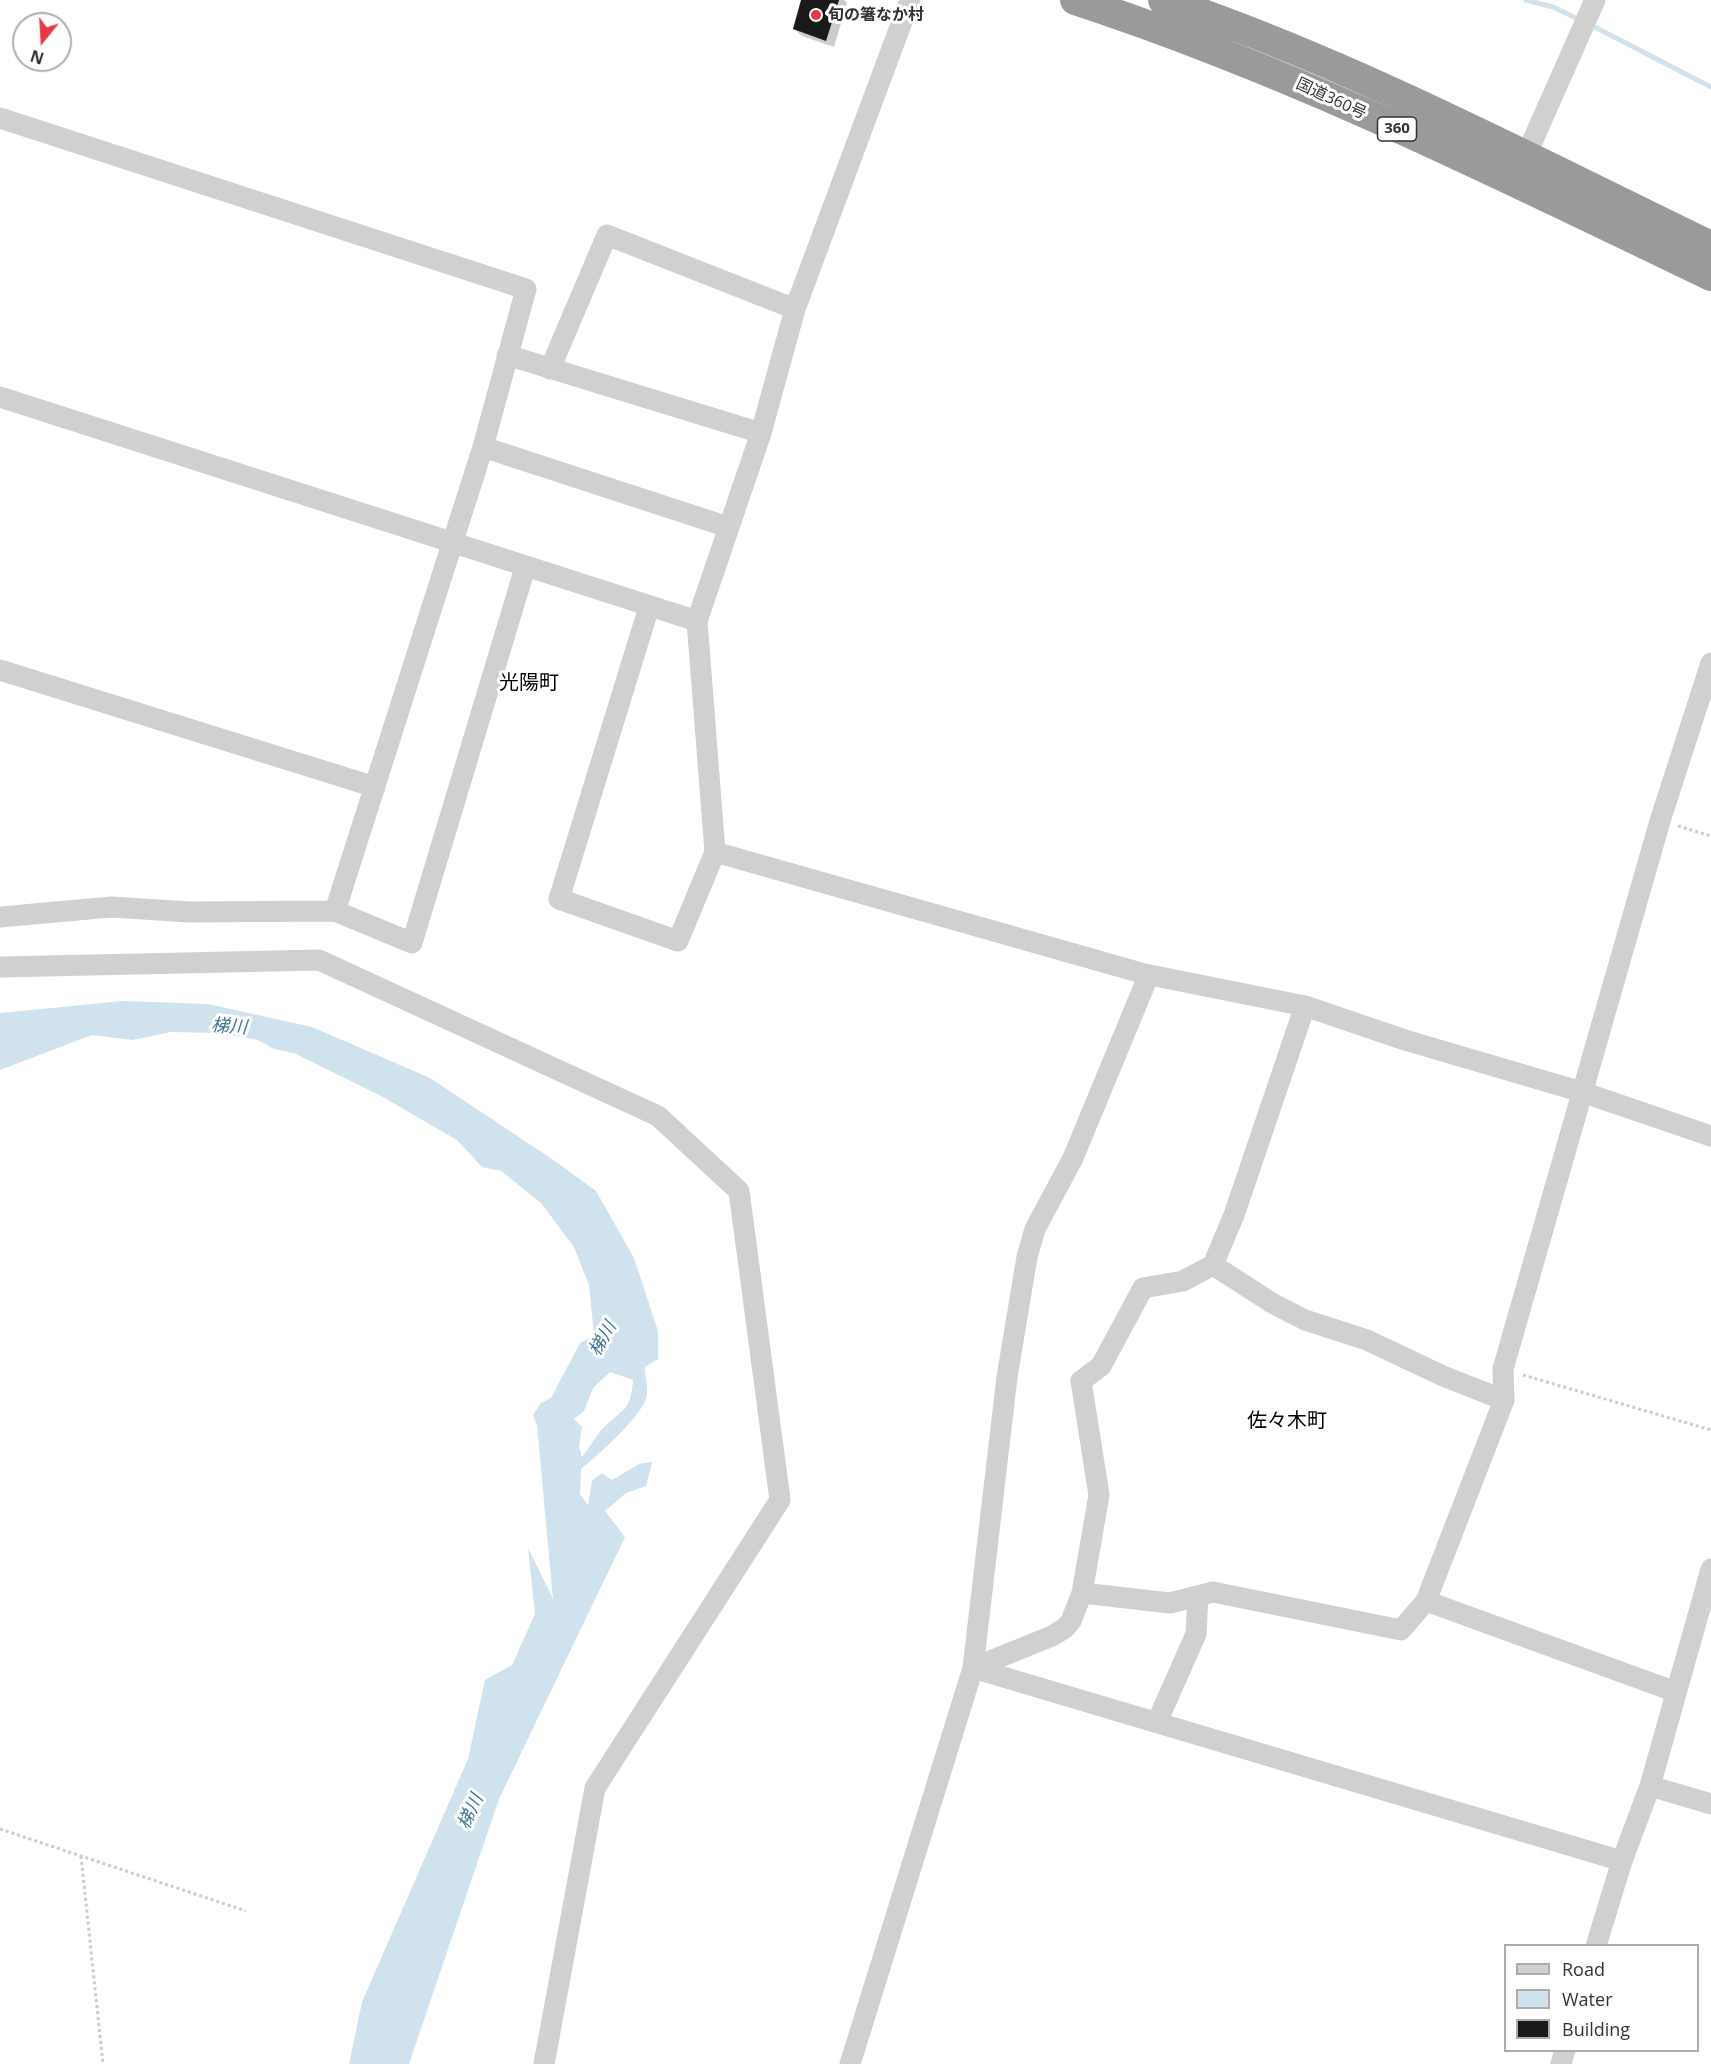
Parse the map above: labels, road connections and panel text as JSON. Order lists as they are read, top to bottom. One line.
{"streets":{"highway":["国道360号","360"]},"districts":["光陽町","佐々木町"],"water":["梯川"],"places":["旬の箸なか村"],"legend":["Road","Water","Building"],"north":"bottom"}
